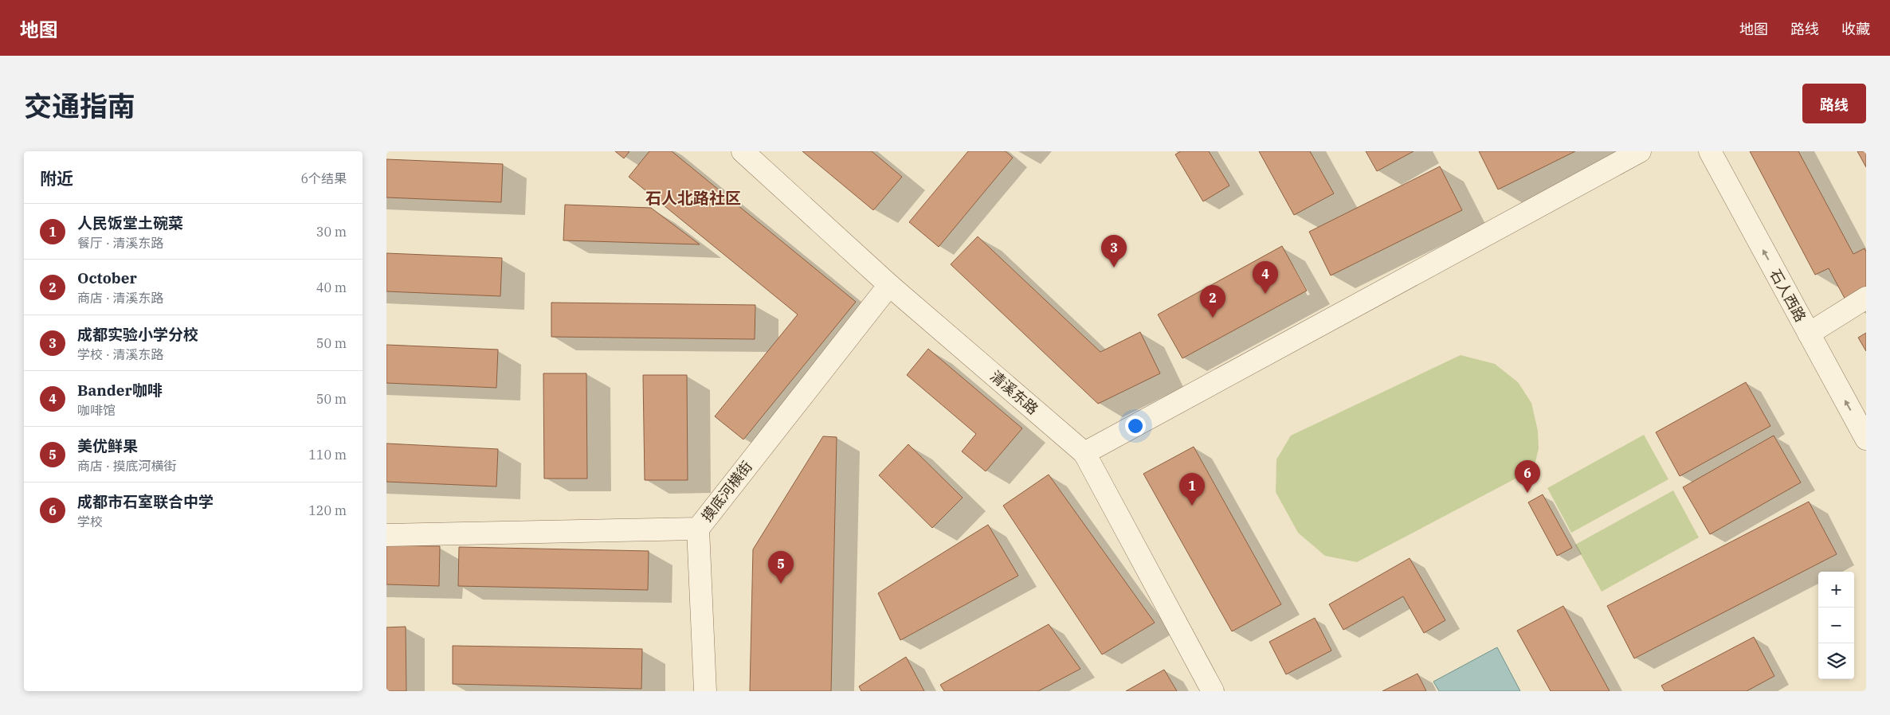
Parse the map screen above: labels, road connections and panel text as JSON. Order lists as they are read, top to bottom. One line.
{"streets":{"street":["石人西路","清溪东路","摸底河横街"]},"crossings":[["清溪东路","摸底河横街"]],"one_way":["石人西路"],"districts":["石人北路社区"],"page":{"header":"地图","nav":["地图","路线","收藏"],"title":"交通指南","buttons":"路线","heading":["附近","6个结果"],"list":[{"mark":"1","name":"人民饭堂土碗菜","note":"餐厅 · 清溪东路","value":"30 m"},{"mark":"2","name":"October","note":"商店 · 清溪东路","value":"40 m"},{"mark":"3","name":"成都实验小学分校","note":"学校 · 清溪东路","value":"50 m"},{"mark":"4","name":"Bander咖啡","note":"咖啡馆","value":"50 m"},{"mark":"5","name":"美优鲜果","note":"商店 · 摸底河横街","value":"110 m"},{"mark":"6","name":"成都市石室联合中学","note":"学校","value":"120 m"}],"pins":["3","4","2","6","1","5"],"map_buttons":["+","−"]}}
